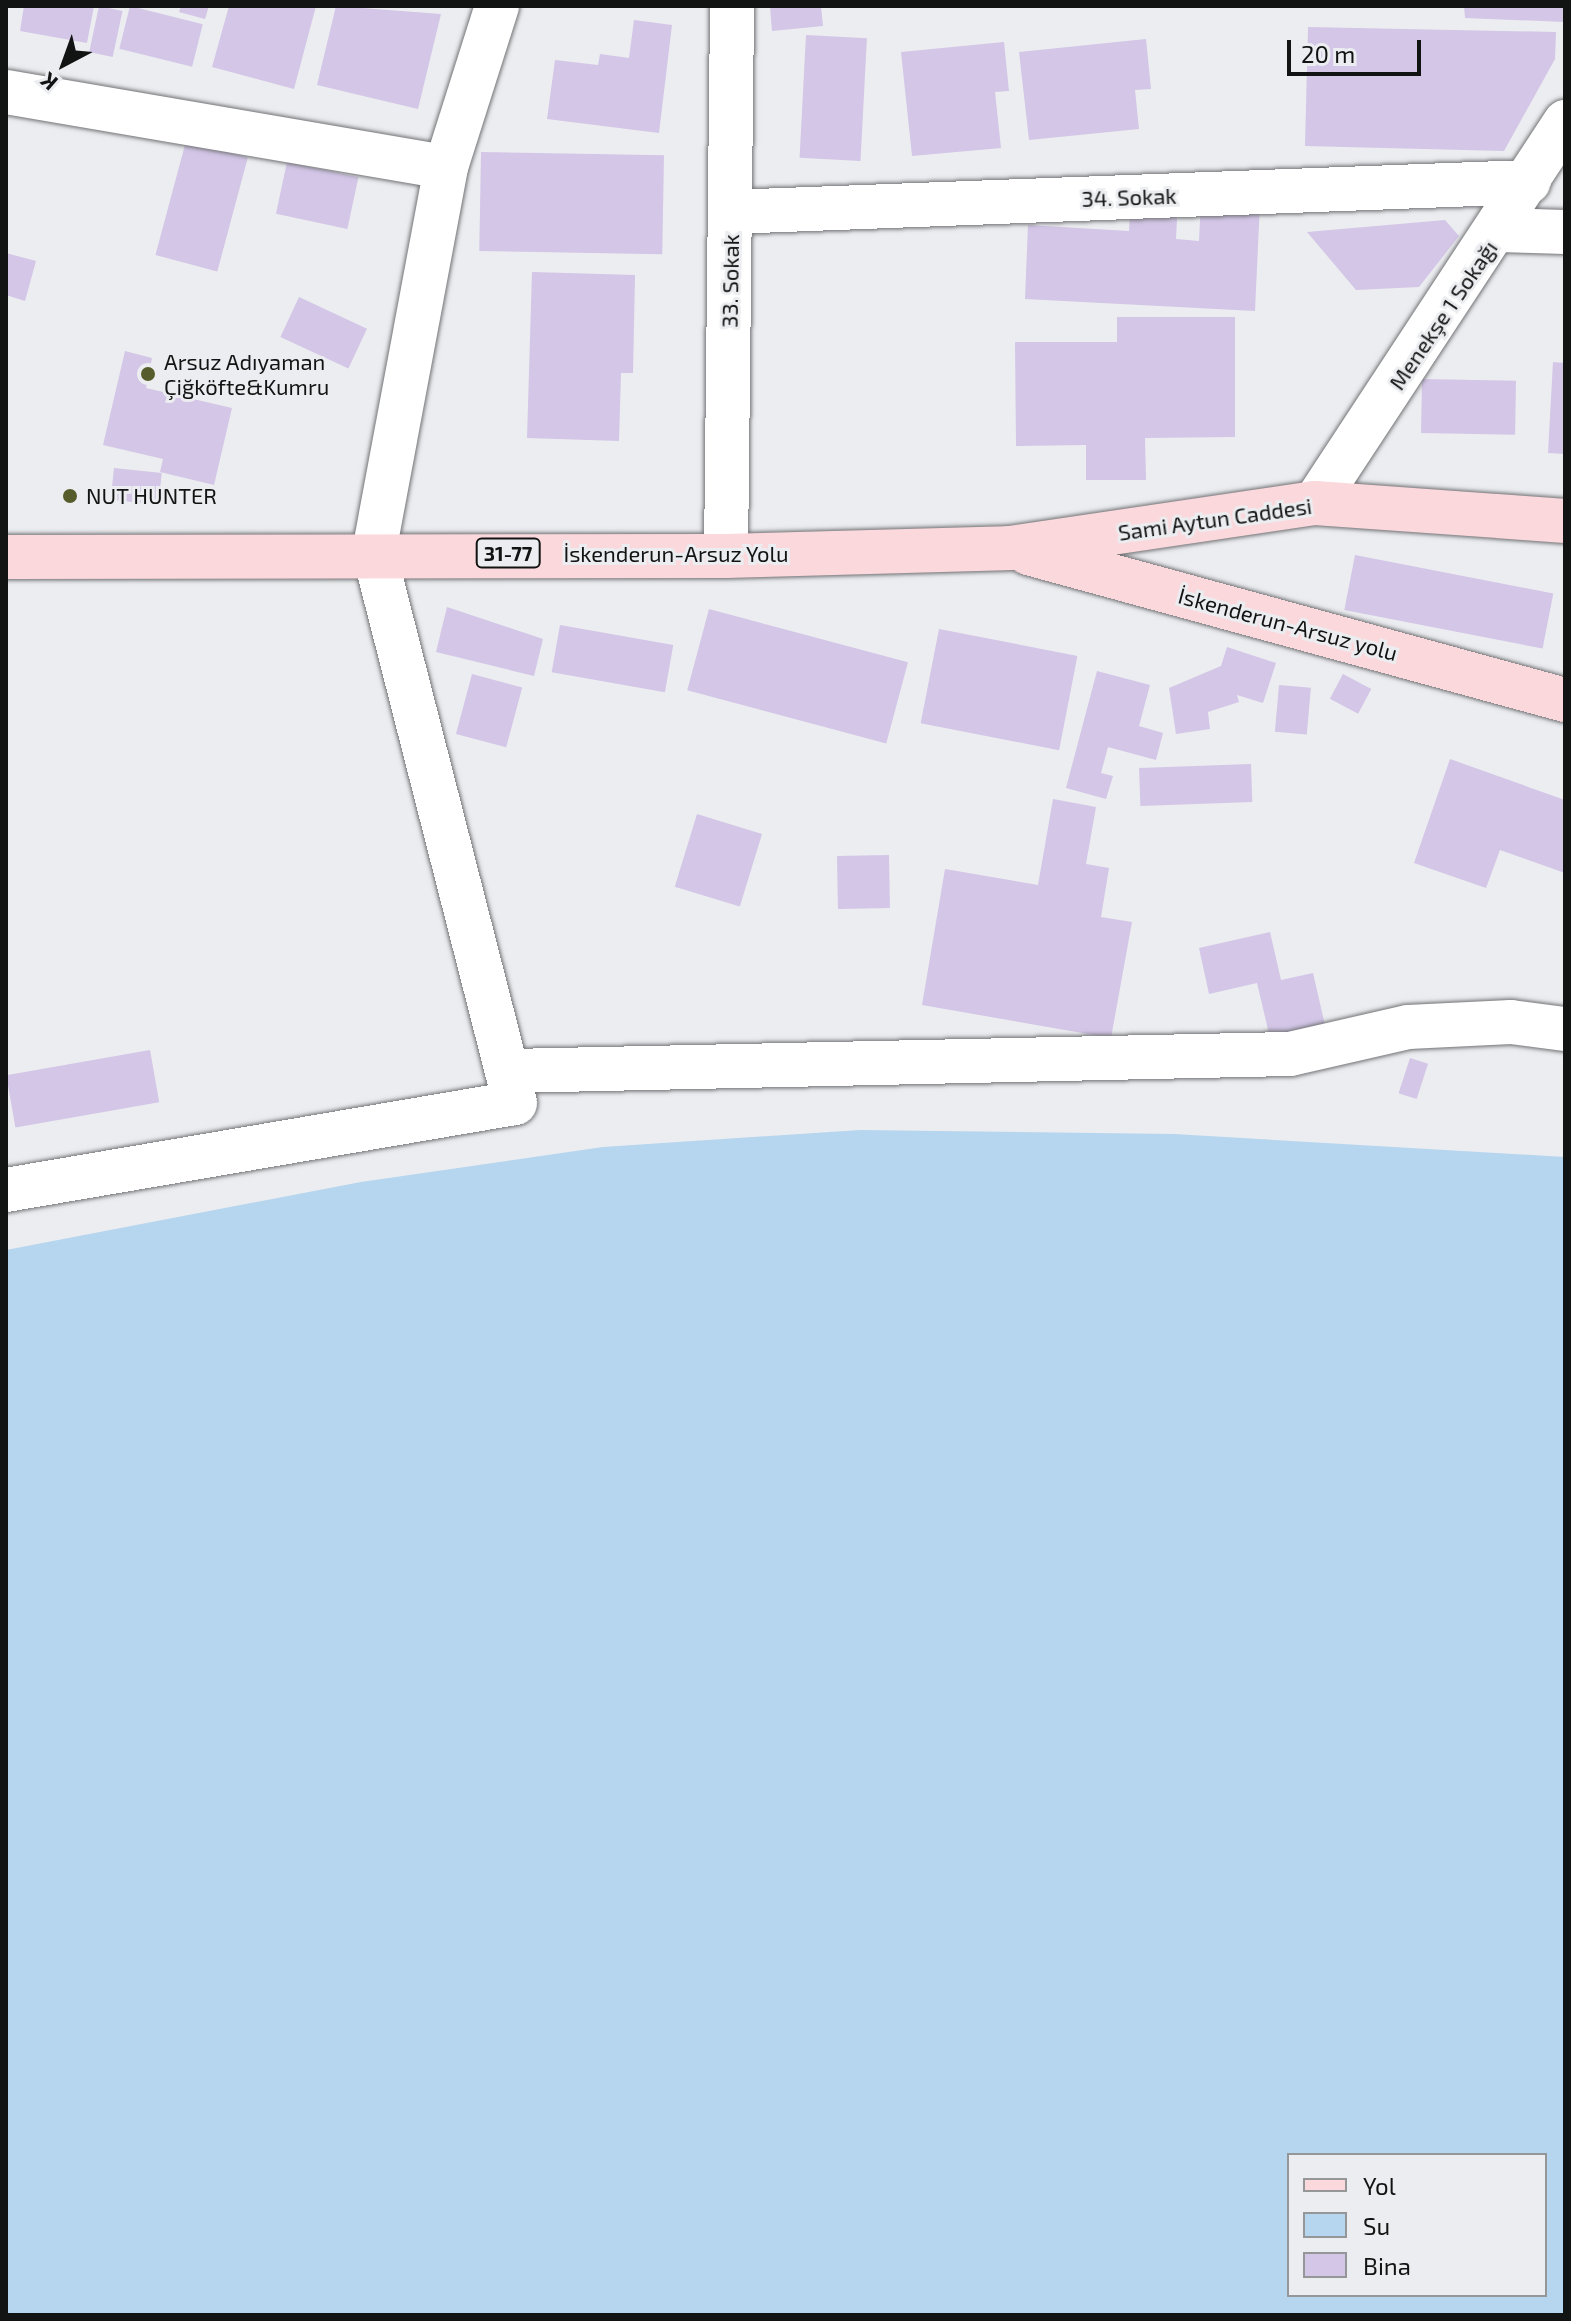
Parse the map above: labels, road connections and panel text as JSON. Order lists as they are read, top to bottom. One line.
{"streets":{"main road":["Sami Aytun Caddesi","31-77","İskenderun-Arsuz Yolu","İskenderun-Arsuz yolu"],"street":["34. Sokak","33. Sokak","Menekşe 1 Sokağı"]},"crossings":[["34. Sokak","33. Sokak"],["34. Sokak","Menekşe 1 Sokağı"],["33. Sokak","İskenderun-Arsuz Yolu"],["Menekşe 1 Sokağı","Sami Aytun Caddesi"],["Sami Aytun Caddesi","İskenderun-Arsuz Yolu"],["Sami Aytun Caddesi","İskenderun-Arsuz yolu"],["İskenderun-Arsuz Yolu","İskenderun-Arsuz yolu"]],"places":["Arsuz Adıyaman Çiğköfte&Kumru","NUT HUNTER"],"legend":["Yol","Su","Bina"],"scale_bar":"20 m","north":"bottom left"}
